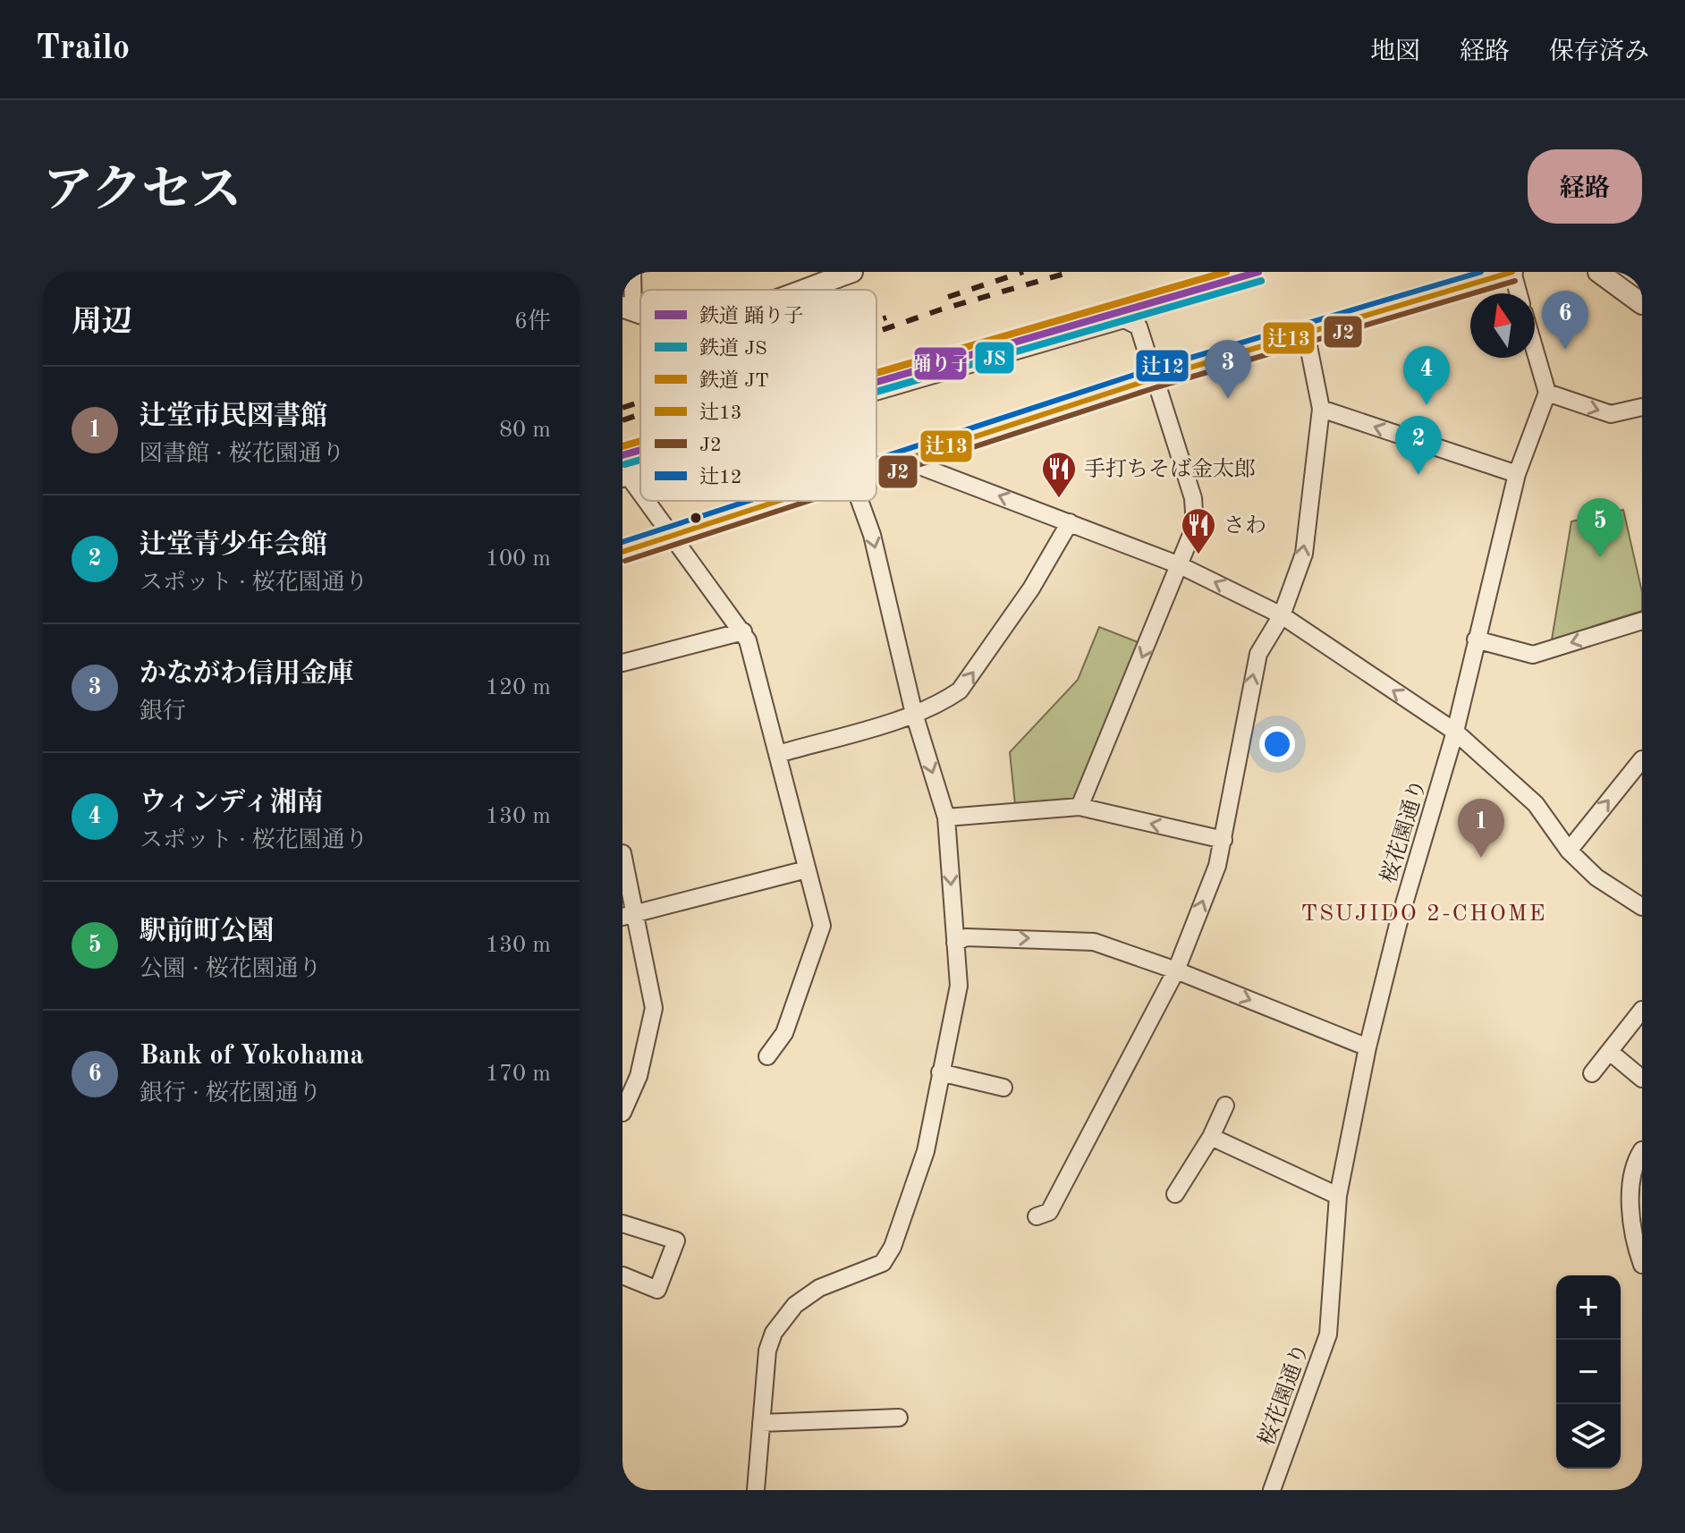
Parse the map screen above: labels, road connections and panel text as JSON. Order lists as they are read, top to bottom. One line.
{"streets":{"street":["桜花園通り"]},"districts":["TSUJIDO 2-CHOME"],"places":{"restaurant":["手打ちそば金太郎","さわ"]},"lines":["rail line 踊り子","rail line JT","transit line 辻13","transit line 辻12","rail line JS","transit line J2"],"legend":["鉄道 踊り子","鉄道 JS","鉄道 JT","辻13","J2","辻12"],"north":"top","page":{"header":"Trailo","nav":["地図","経路","保存済み"],"title":"アクセス","buttons":"経路","heading":["周辺","6件"],"pins":["6","3","4","2","5","1"],"list":[{"mark":"1","name":"辻堂市民図書館","note":"図書館 · 桜花園通り","value":"80 m"},{"mark":"2","name":"辻堂青少年会館","note":"スポット · 桜花園通り","value":"100 m"},{"mark":"3","name":"かながわ信用金庫","note":"銀行","value":"120 m"},{"mark":"4","name":"ウィンディ湘南","note":"スポット · 桜花園通り","value":"130 m"},{"mark":"5","name":"駅前町公園","note":"公園 · 桜花園通り","value":"130 m"},{"mark":"6","name":"Bank of Yokohama","note":"銀行 · 桜花園通り","value":"170 m"}],"map_buttons":["+","−"]}}
